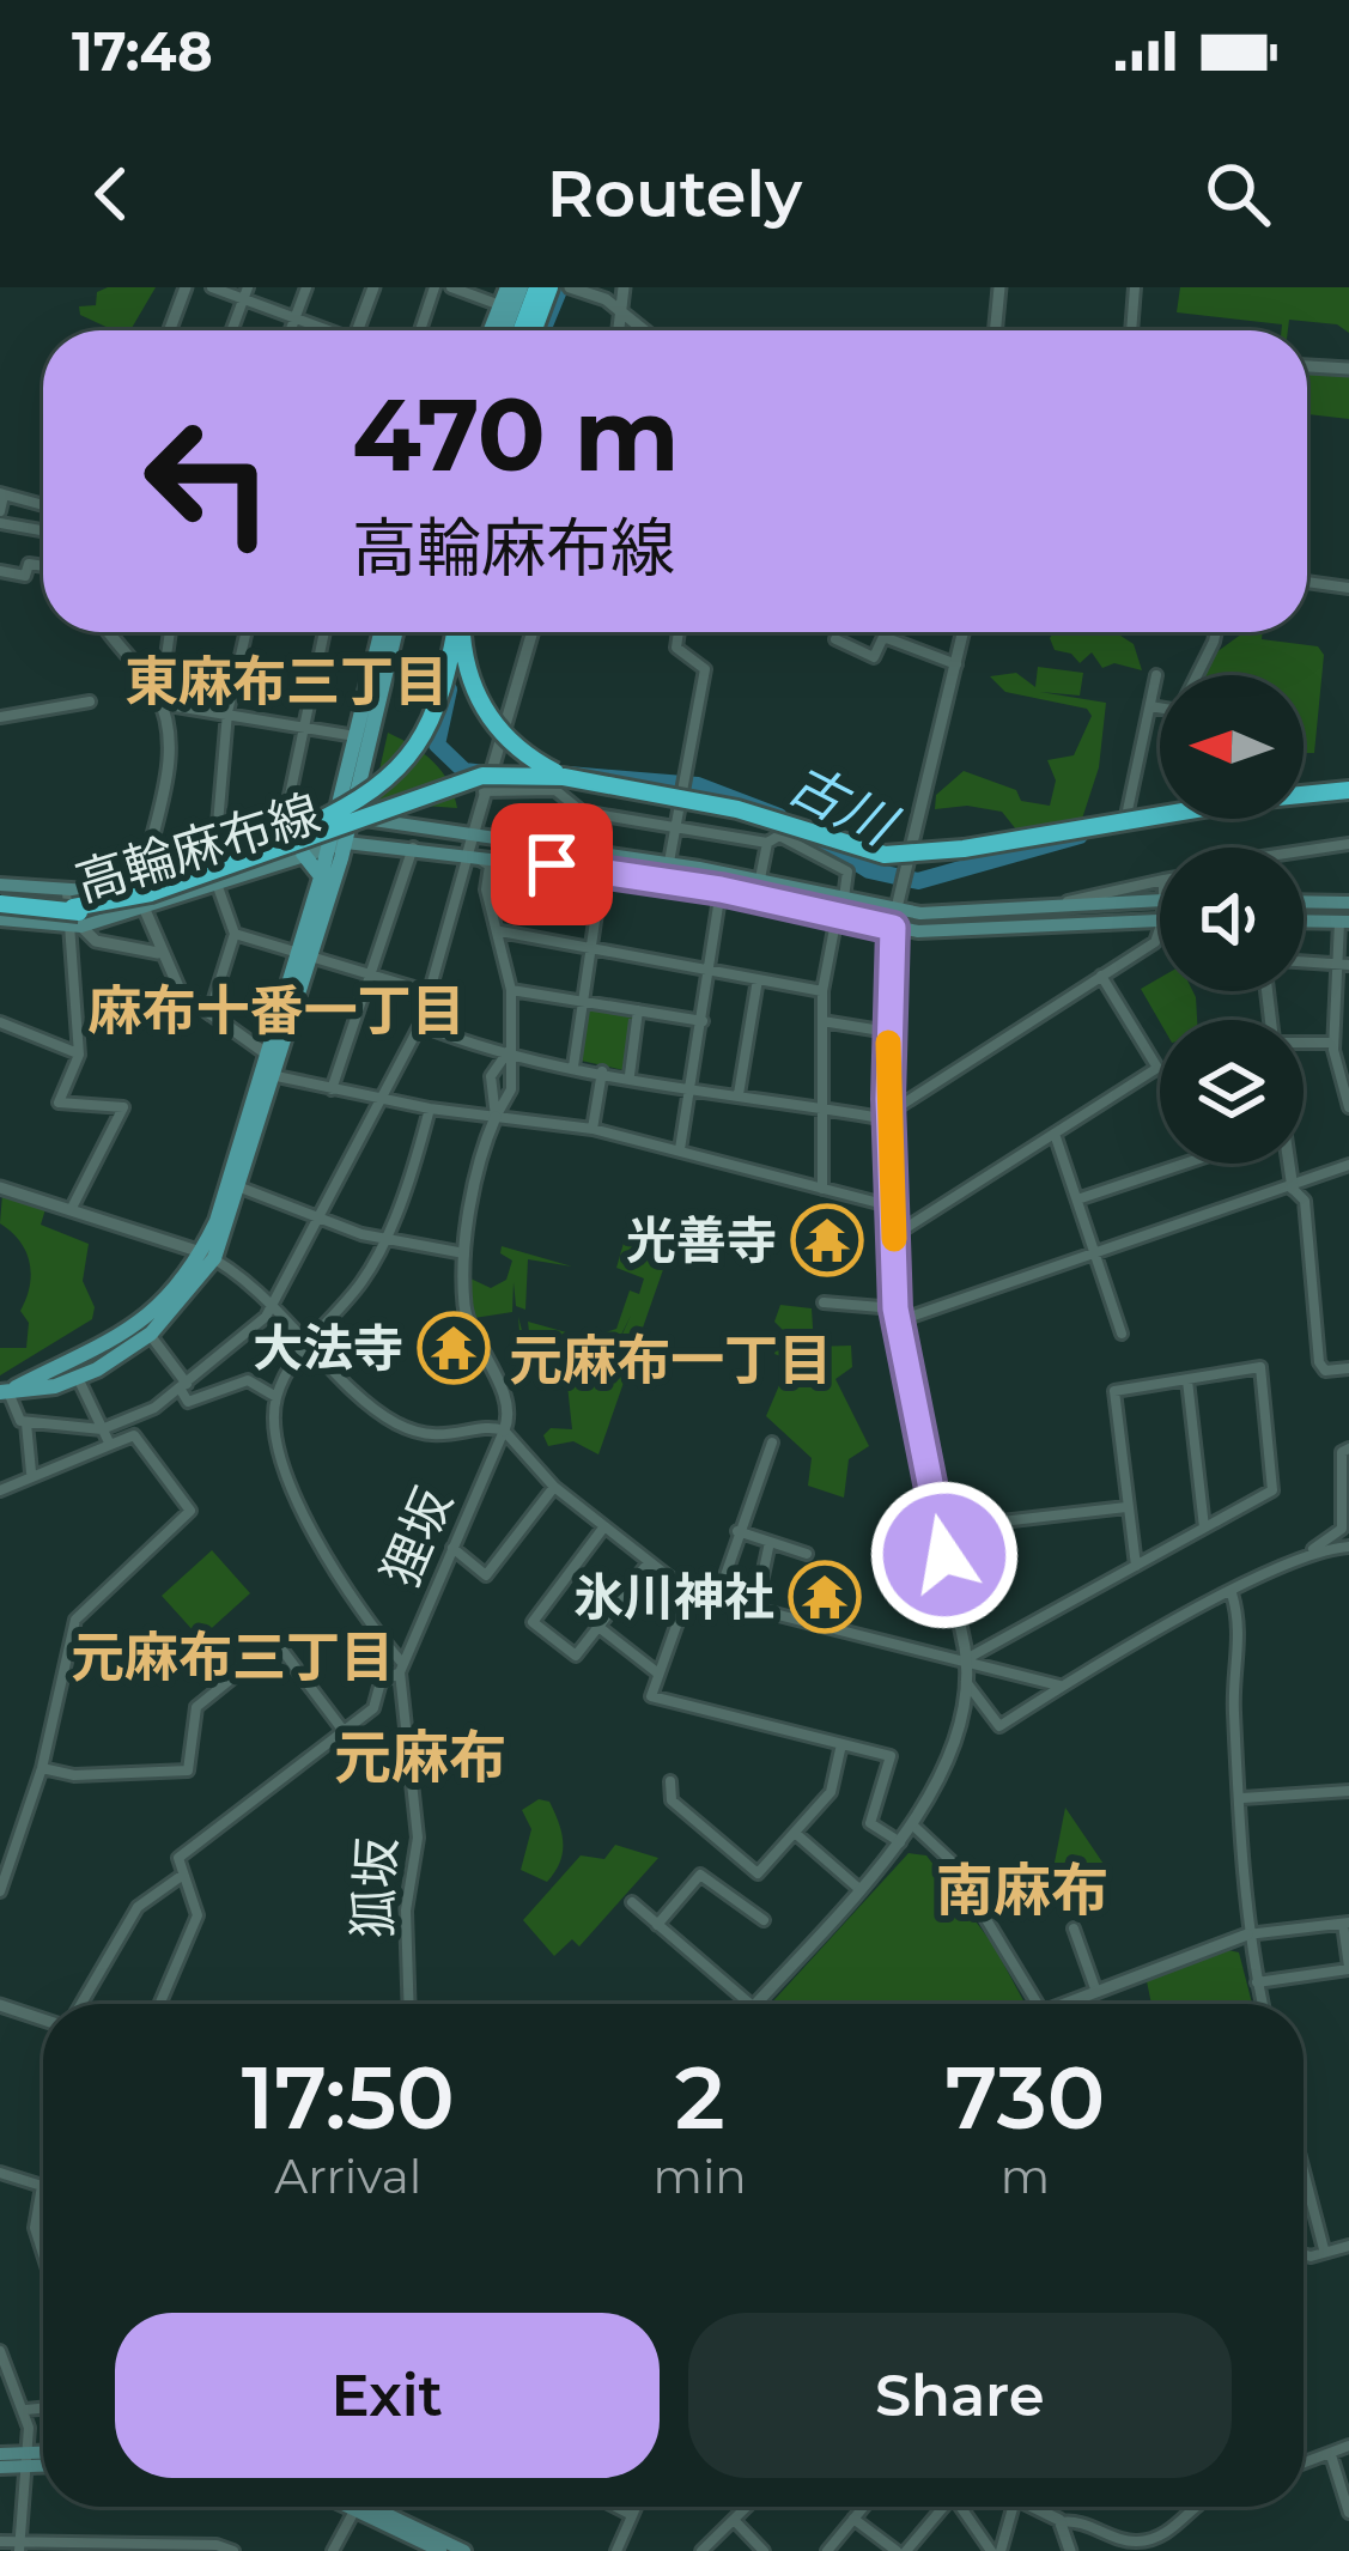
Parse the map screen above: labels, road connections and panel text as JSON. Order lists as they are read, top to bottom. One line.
{"streets":{"main road":["高輪麻布線"],"street":["狸坂","狐坂"]},"crossings":[["狸坂","狐坂"]],"districts":["東麻布三丁目","麻布十番一丁目","元麻布一丁目","元麻布三丁目","元麻布","南麻布"],"water":["古川"],"places":{"temple":["光善寺","大法寺","氷川神社"]},"north":"left","page":{"status":"17:48","header":"Routely","turn":["470 m","高輪麻布線"],"eta":["17:50","Arrival","2","min","730","m"],"buttons":["Exit","Share"]}}
